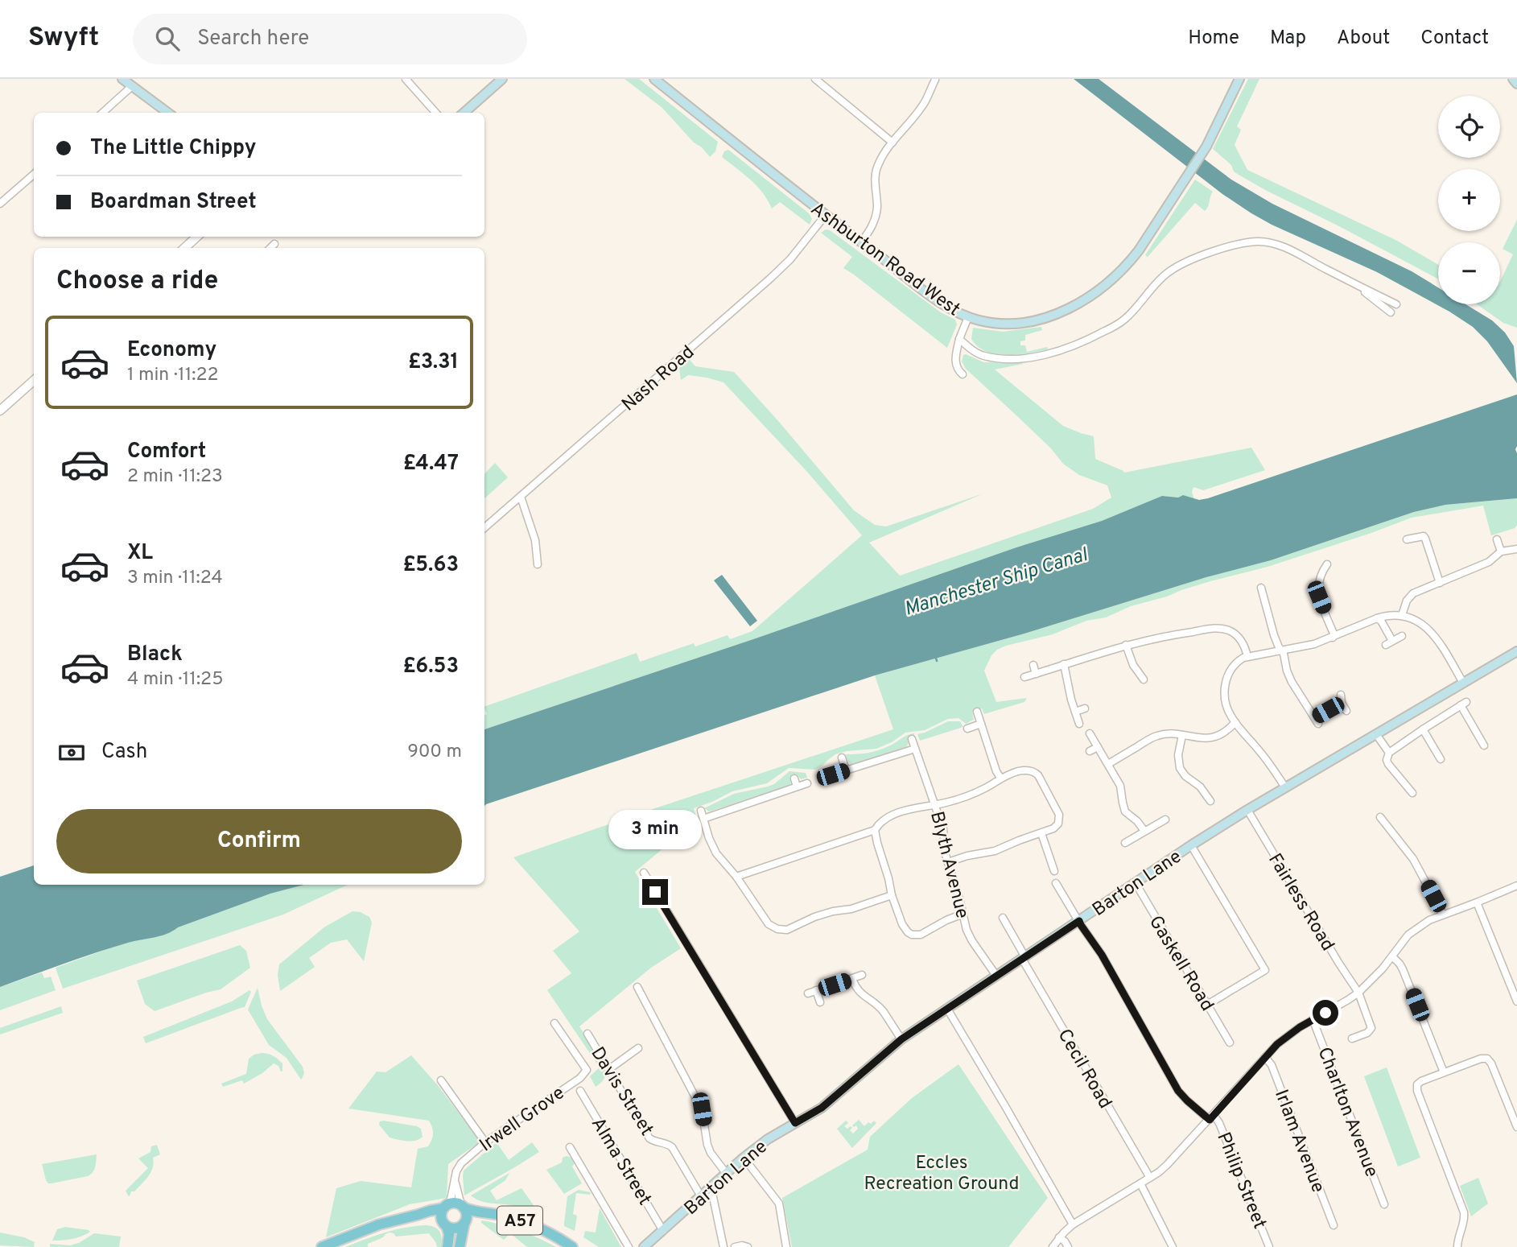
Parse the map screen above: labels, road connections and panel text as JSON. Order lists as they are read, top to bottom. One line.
{"streets":{"main road":["Ashburton Road West","Barton Lane","A57"],"street":["Nash Road","Blyth Avenue","Fairless Road","Gaskell Road","Cecil Road","Davis Street","Charlton Avenue","Irwell Grove","Irlam Avenue","Alma Street","Philip Street"]},"crossings":[["Ashburton Road West","Nash Road"],["Blyth Avenue","Barton Lane"],["Barton Lane","Fairless Road"],["Barton Lane","Gaskell Road"],["Barton Lane","Cecil Road"],["Barton Lane","Davis Street"],["Barton Lane","Alma Street"],["Irwell Grove","A57"]],"water":["Manchester Ship Canal"],"parks":["Eccles Recreation Ground"],"page":{"header":"Swyft","search":"Search here","nav":["Home","Map","About","Contact"],"map_buttons":["+","−"],"banner":["The Little Chippy","Boardman Street"],"heading":"Choose a ride","list":[{"name":"Economy","note":"1 min · 11:22","value":"£3.31"},{"name":"Comfort","note":"2 min · 11:23","value":"£4.47"},{"name":"XL","note":"3 min · 11:24","value":"£5.63"},{"name":"Black","note":"4 min · 11:25","value":"£6.53"}],"pay":["Cash","900 m"],"buttons":"Confirm","bubble":"3 min"}}
